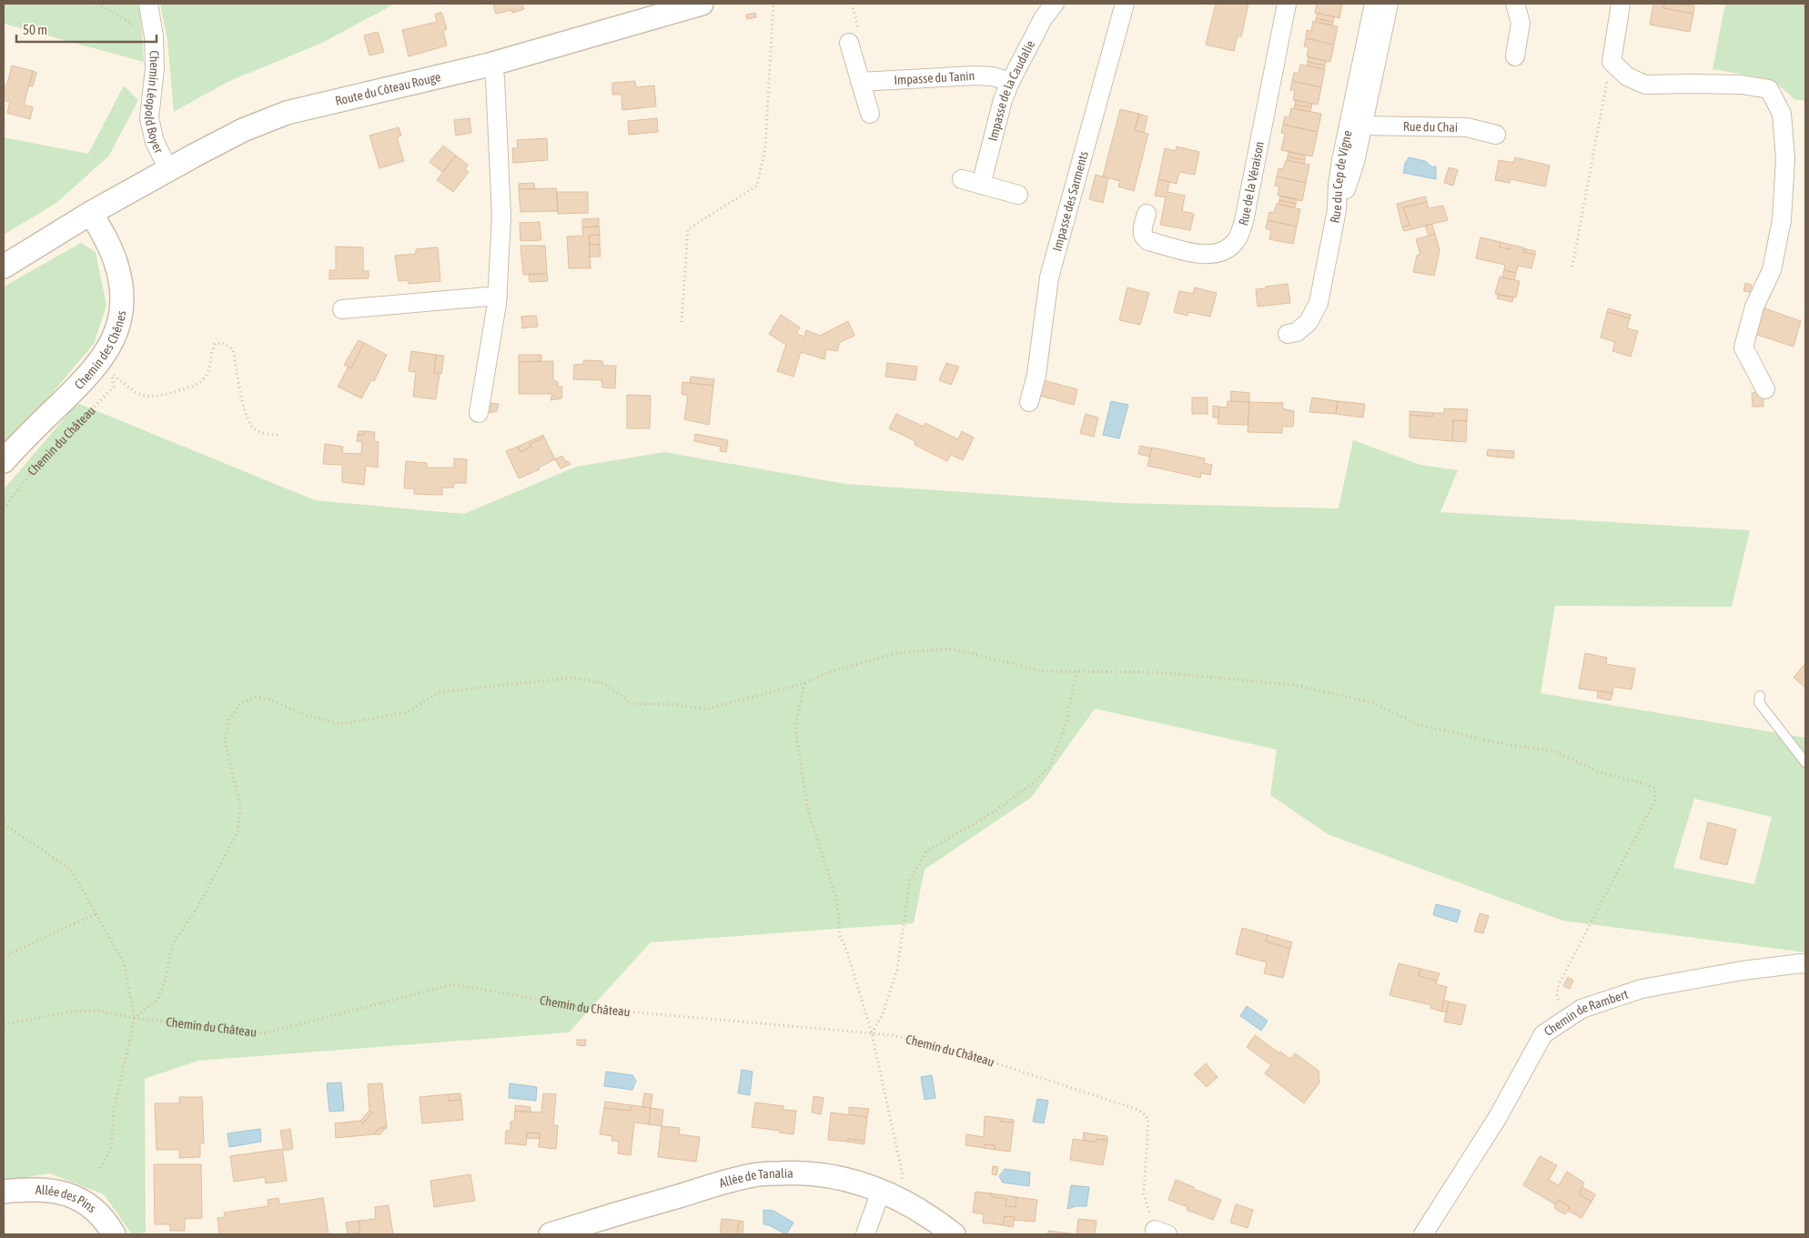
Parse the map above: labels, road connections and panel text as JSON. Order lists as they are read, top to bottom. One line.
{"streets":{"street":["Impasse du Tanin","Route du Côteau Rouge","Impasse de la Caudalie","Chemin Léopold Boyer","Rue du Chai","Rue du Cep de Vigne","Rue de la Véraison","Impasse des Sarments","Chemin des Chênes","Chemin de Rambert","Allée de Tanalia","Allée des Pins"],"path":["Chemin du Château"]},"crossings":[["Impasse du Tanin","Impasse de la Caudalie"],["Route du Côteau Rouge","Chemin Léopold Boyer"],["Route du Côteau Rouge","Chemin des Chênes"]],"scale_bar":"50 m"}
